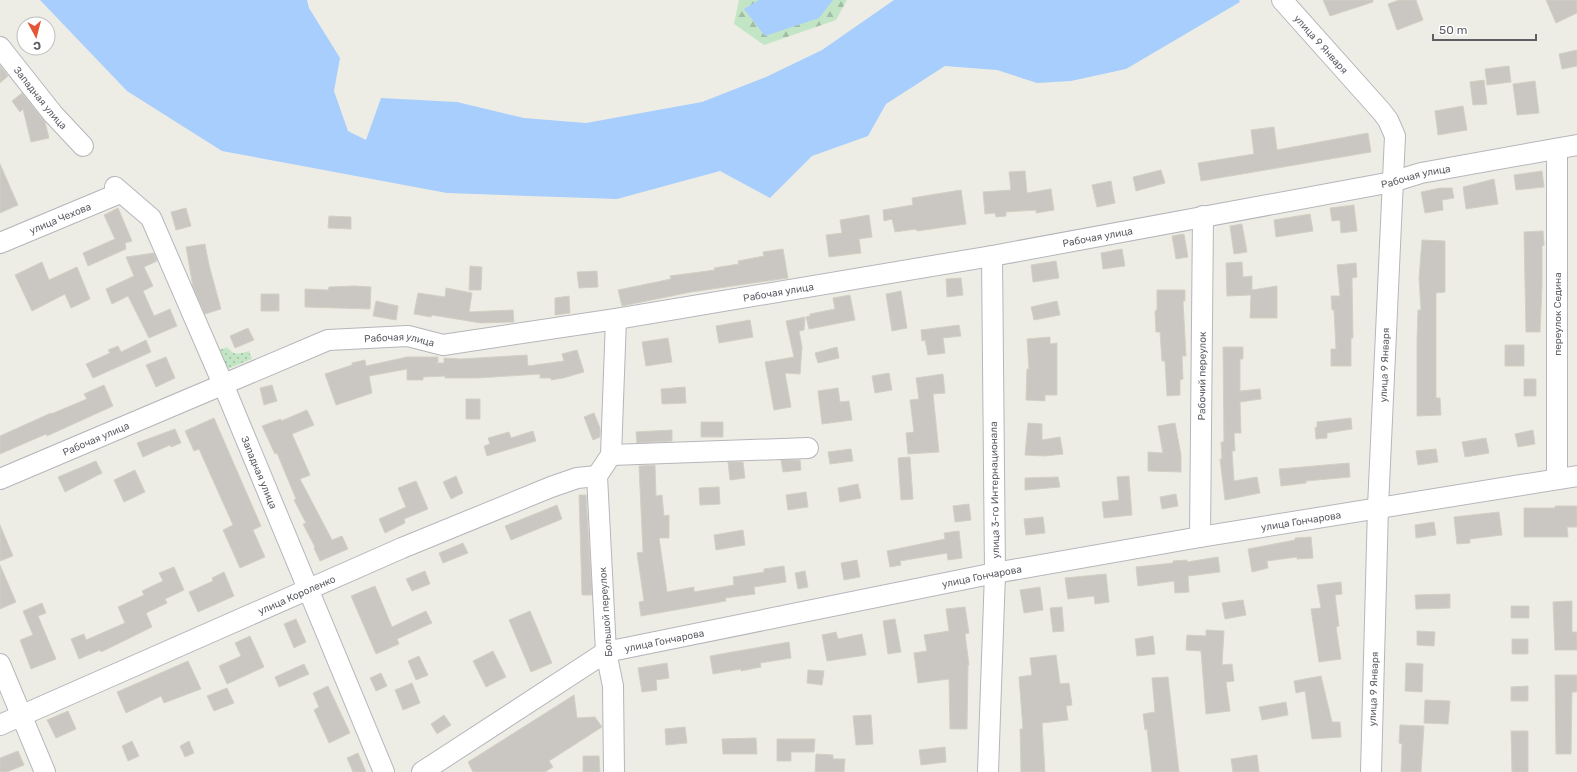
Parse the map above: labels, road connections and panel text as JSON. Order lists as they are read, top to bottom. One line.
{"streets":{"street":["улица 9 Января","Западная улица","Рабочая улица","улица Чехова","переулок Седина","Рабочий переулок","улица 3-го Интернационала","улица Гончарова","улица Короленко","Большой переулок"]},"crossings":[["улица 9 Января","Рабочая улица"],["улица 9 Января","улица Гончарова"],["Западная улица","Рабочая улица"],["Западная улица","улица Чехова"],["Западная улица","улица Короленко"],["Рабочая улица","переулок Седина"],["Рабочая улица","Рабочий переулок"],["Рабочая улица","улица 3-го Интернационала"],["переулок Седина","улица Гончарова"],["Рабочий переулок","улица Гончарова"],["улица 3-го Интернационала","улица Гончарова"],["улица Гончарова","Большой переулок"],["улица Короленко","Большой переулок"]],"scale_bar":"50 m","north":"bottom"}
